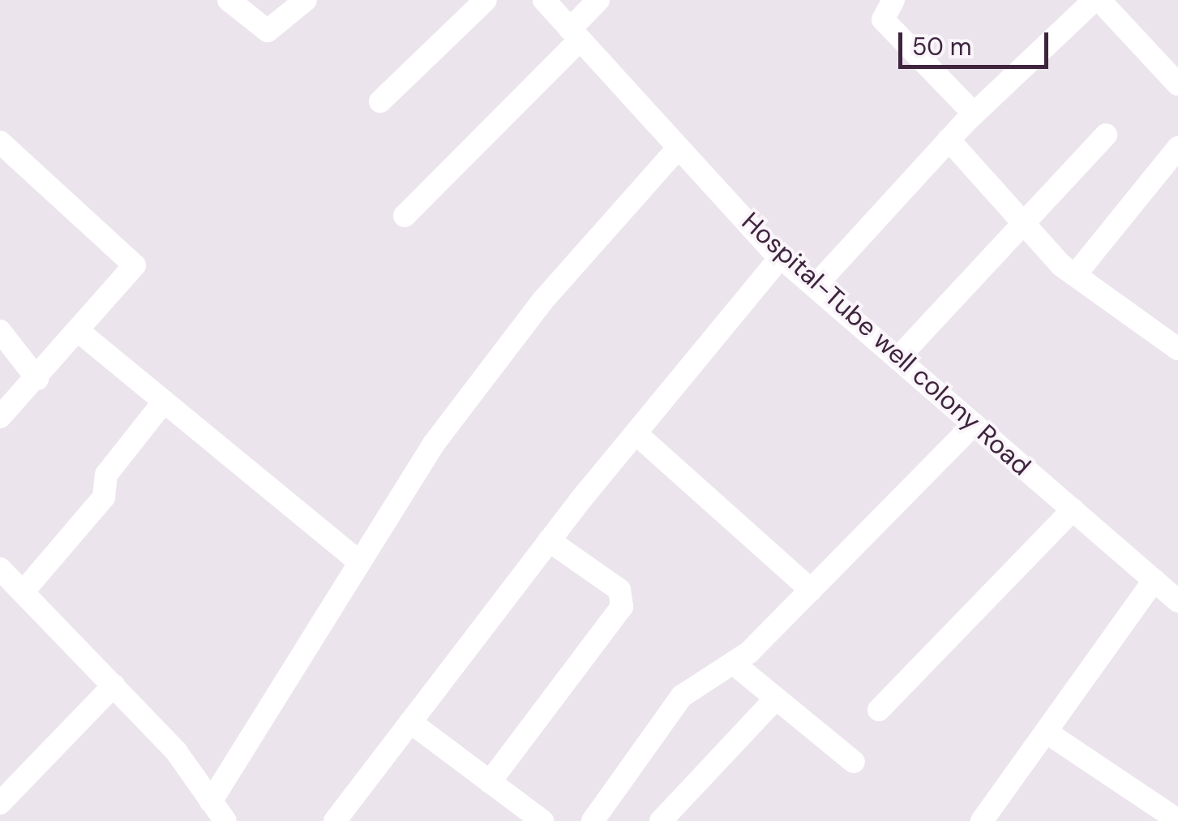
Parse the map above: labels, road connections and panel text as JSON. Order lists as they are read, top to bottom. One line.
{"streets":{"street":["Hospital-Tube well colony Road"]},"scale_bar":"50 m"}
